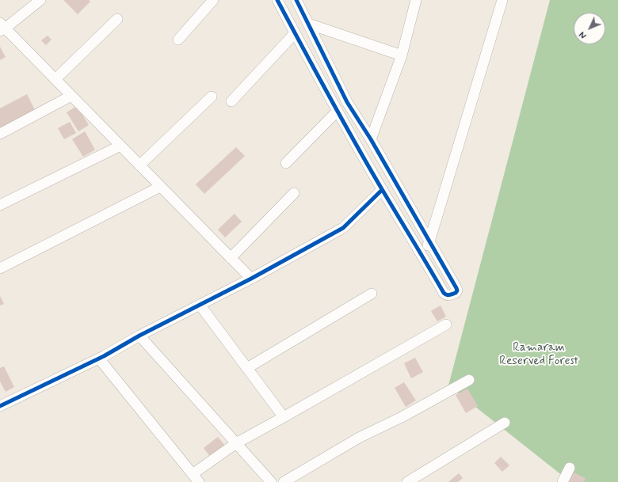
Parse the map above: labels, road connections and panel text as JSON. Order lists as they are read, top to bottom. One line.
{"parks":["Ramaram Reserved Forest"],"north":"bottom left"}
